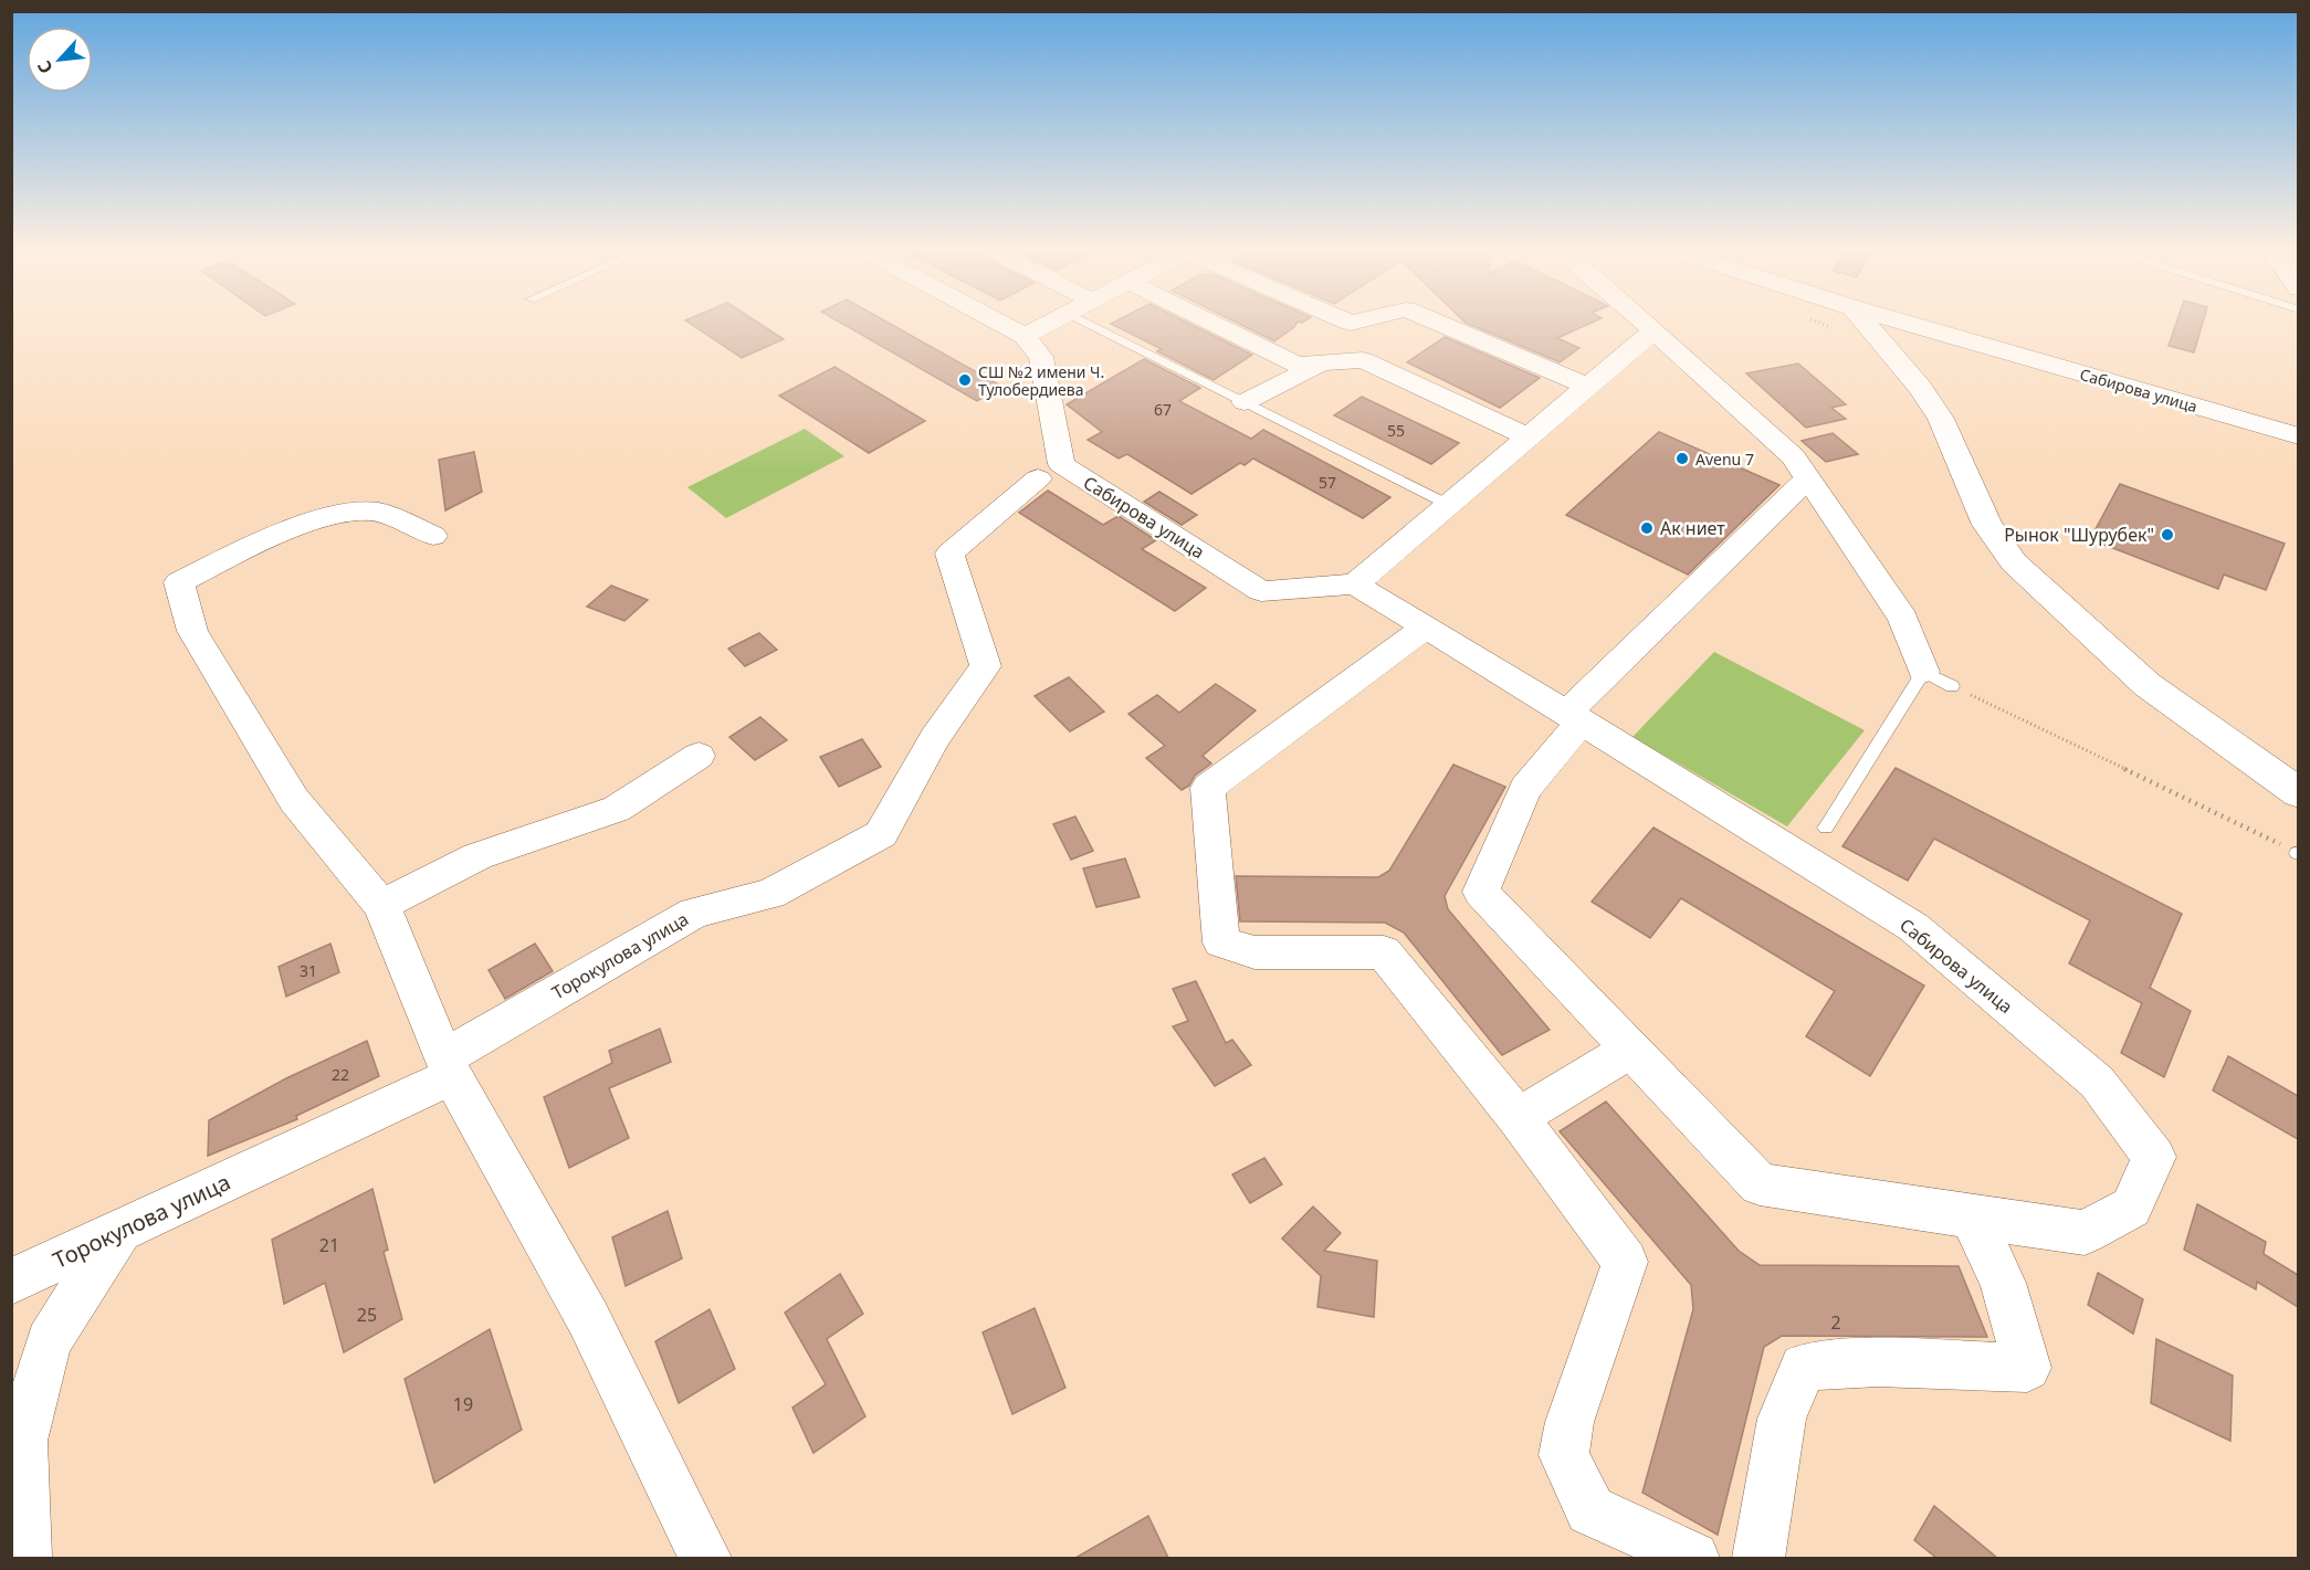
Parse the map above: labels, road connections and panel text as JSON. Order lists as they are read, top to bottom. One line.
{"streets":{"main road":["Сабирова улица"],"street":["Торокулова улица"]},"places":["СШ №2 имени Ч. Тулобердиева","Avenu 7","Ак ниет","Рынок \"Шурубек\""],"house_numbers":["67","55","57","31","22","21","25","2","19"],"north":"bottom left"}
